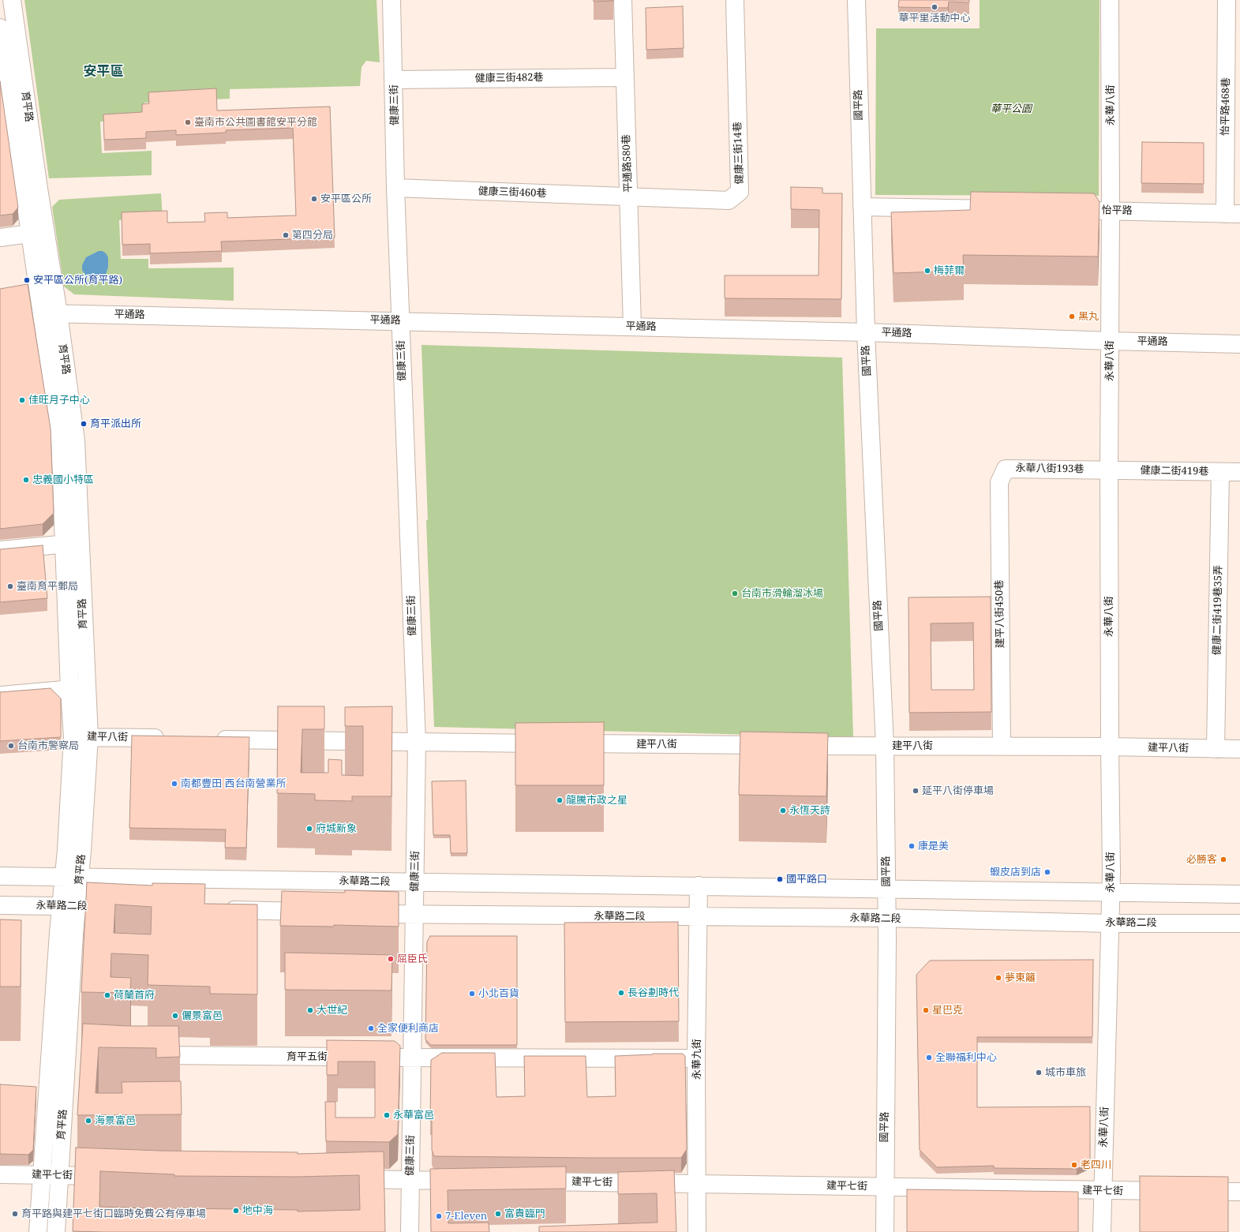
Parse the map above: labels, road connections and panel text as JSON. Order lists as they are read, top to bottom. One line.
{"streets":{"street":["健康三街482巷","健康三街","國平路","永華八街","育平路","怡平路468巷","健康三街14巷","平通路580巷","健康三街460巷","怡平路","平通路","永華八街193巷","健康二街419巷","健康二街419巷35弄","建平八街450巷","建平八街","永華路二段","育平五街","永華九街","建平七街"]},"crossings":[["健康三街482巷","健康三街"],["健康三街482巷","平通路580巷"],["健康三街","健康三街460巷"],["健康三街","平通路"],["健康三街","建平八街"],["健康三街","永華路二段"],["國平路","平通路"],["國平路","建平八街"],["國平路","永華路二段"],["國平路","建平七街"],["永華八街","怡平路"],["永華八街","平通路"],["永華八街","永華八街193巷"],["永華八街","健康二街419巷"],["永華八街","建平八街"],["永華八街","永華路二段"],["永華八街","建平七街"],["育平路","平通路"],["育平路","建平八街"],["育平路","永華路二段"],["育平路","建平七街"],["怡平路468巷","怡平路"],["健康三街14巷","平通路580巷"],["健康三街14巷","健康三街460巷"],["平通路580巷","健康三街460巷"],["平通路580巷","平通路"],["永華八街193巷","健康二街419巷"],["永華八街193巷","建平八街450巷"],["健康二街419巷","健康二街419巷35弄"],["健康二街419巷35弄","建平八街"],["建平八街450巷","建平八街"],["永華路二段","永華九街"],["永華九街","建平七街"]],"districts":["安平區"],"parks":["華平公園"],"places":["華平里活動中心","臺南市公共圖書館安平分館","安平區公所","第四分局","梅菲爾","安平區公所(育平路)","黑丸","佳旺月子中心","育平派出所","忠義國小特區","臺南育平郵局","台南市滑輪溜冰場","台南市警察局","南都豐田 西台南營業所","延平八街停車場","龍騰市政之星","永恆天詩","府城新象","康是美","必勝客","蝦皮店到店","國平路口","屈臣氏","夢東籬","長谷劃時代","小北百貨","荷蘭首府","大世紀","星巴克","儷景富邑","全家便利商店","全聯福利中心","城市車旅","永華富邑","海景富邑","老四川","地中海","育平路與建平七街口臨時免費公有停車場","富貴臨門","7-Eleven"]}
